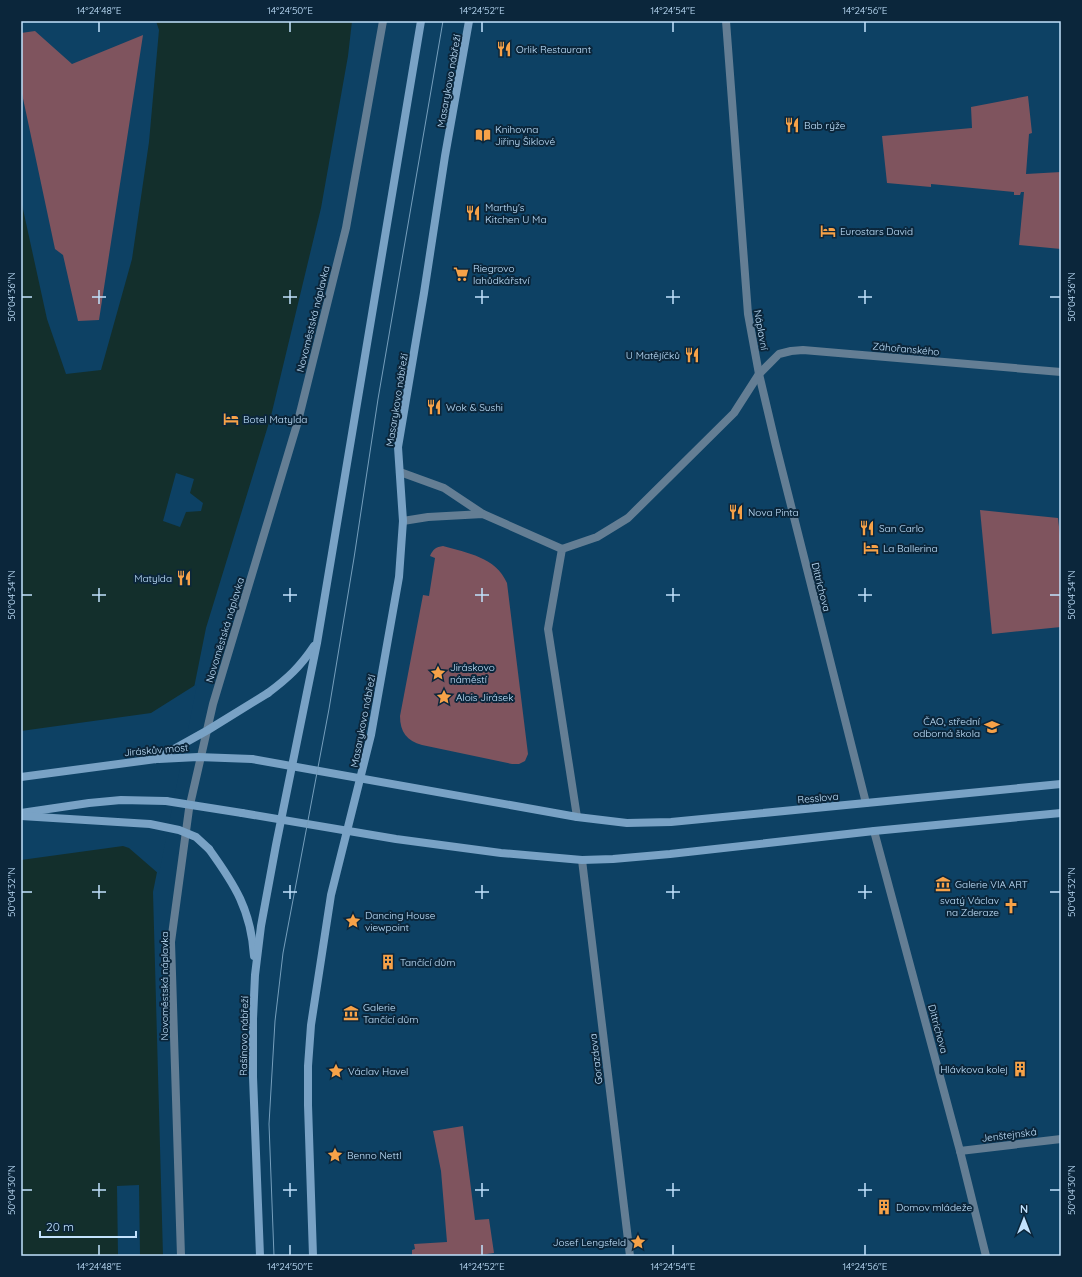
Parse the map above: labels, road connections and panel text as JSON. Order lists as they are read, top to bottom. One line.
{"streets":{"main road":["Masarykovo nábřeží","Jiráskův most","Resslova","Rašínovo nábřeží"],"street":["Novoměstská náplavka","Náplavní","Záhořanského","Dittrichova","Gorazdova","Jenštejnská"]},"crossings":[["Náplavní","Záhořanského"],["Náplavní","Dittrichova"],["Záhořanského","Dittrichova"],["Dittrichova","Resslova"],["Dittrichova","Jenštejnská"]],"places":{"restaurant":["Orlik Restaurant","Bab rýže","Marthy's Kitchen U Ma","U Matějíčků","Wok & Sushi","Nova Pinta","San Carlo","Matylda"],"library":["Knihovna Jiřiny Šiklové"],"hotel":["Eurostars David","Botel Matylda","La Ballerina"],"supermarket":["Riegrovo lahůdkářství"],"place":["Jiráskovo náměstí","Alois Jirásek","Dancing House viewpoint","Václav Havel","Benno Nettl","Josef Lengsfeld"],"school or university":["ČAO, střední odborná škola"],"museum":["Galerie VIA ART","Galerie Tančící dům"],"church":["svatý Václav na Zderaze"],"building":["Tančící dům","Hlávkova kolej","Domov mládeže"]},"scale_bar":"20 m","north":"top","coordinates":["14°24'48\"E","14°24'50\"E","14°24'52\"E","14°24'54\"E","14°24'56\"E","50°04'36\"N","50°04'34\"N","50°04'32\"N","50°04'30\"N"]}
